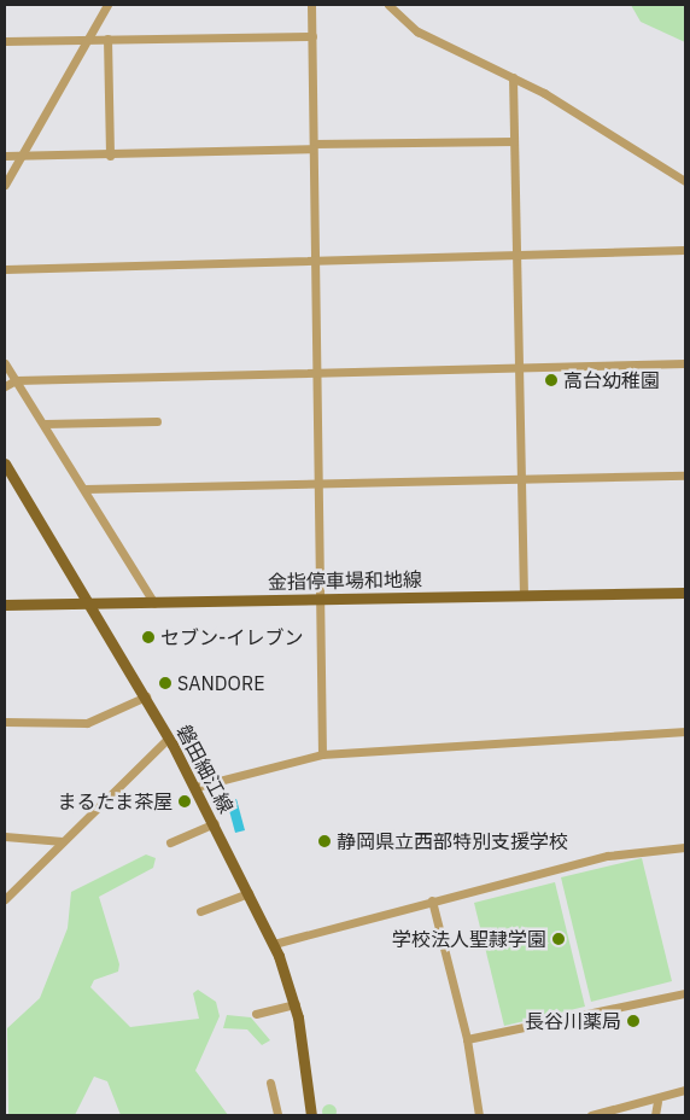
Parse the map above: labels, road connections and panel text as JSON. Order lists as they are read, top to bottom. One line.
{"streets":{"main road":["金指停車場和地線","磐田細江線"]},"crossings":[["金指停車場和地線","磐田細江線"]],"places":["高台幼稚園","セブン-イレブン","SANDORE","まるたま茶屋","静岡県立西部特別支援学校","学校法人聖隷学園","長谷川薬局"]}
